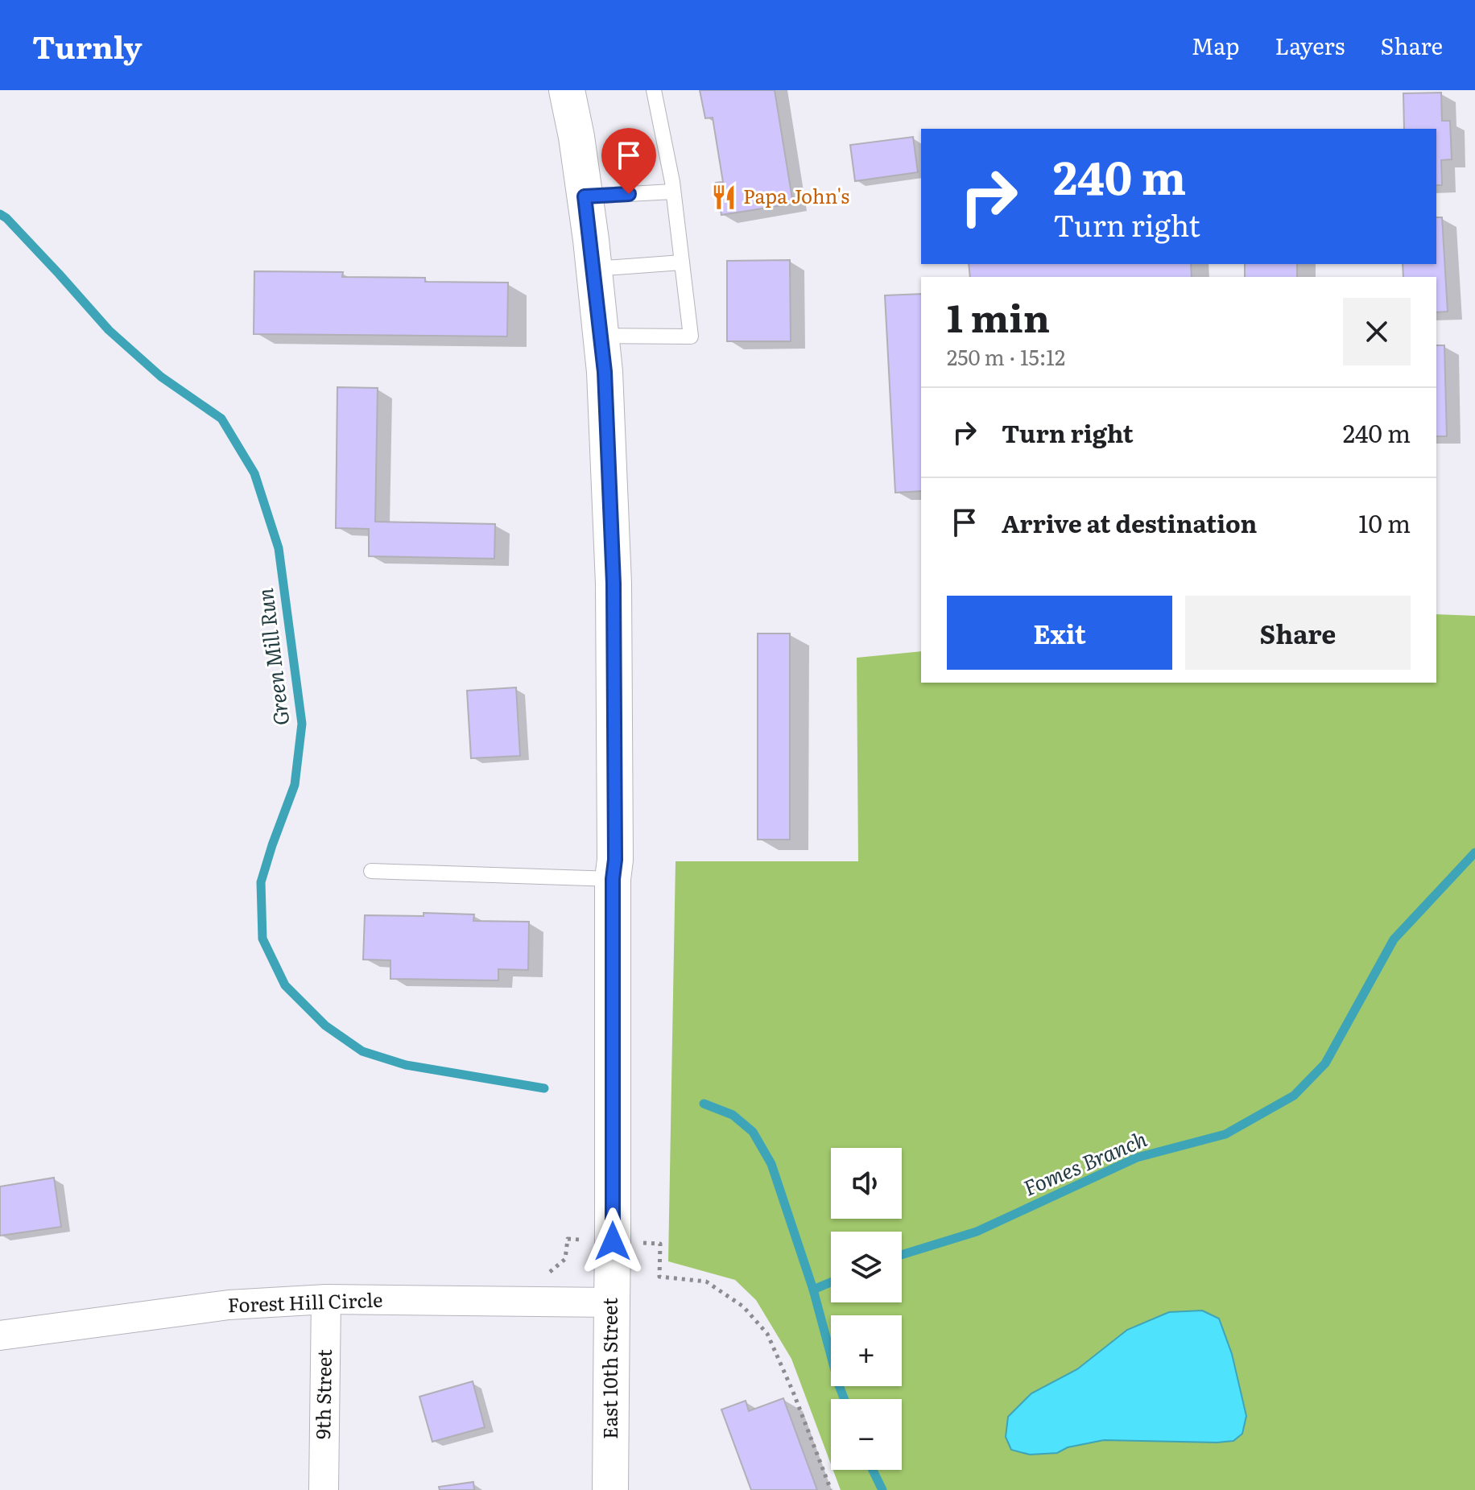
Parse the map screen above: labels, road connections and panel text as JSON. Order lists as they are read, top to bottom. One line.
{"streets":{"main road":["East 10th Street"],"street":["Forest Hill Circle","9th Street"]},"crossings":[["Forest Hill Circle","East 10th Street"],["Forest Hill Circle","9th Street"]],"water":["Green Mill Run","Fomes Branch"],"places":{"restaurant":["Papa John's"]},"page":{"header":"Turnly","nav":["Map","Layers","Share"],"turn":["240 m","Turn right"],"heading":["1 min","250 m · 15:12"],"list":[{"name":"Turn right","value":"240 m"},{"name":"Arrive at destination","value":"10 m"}],"buttons":["Exit","Share"],"map_buttons":["+","−"]}}
